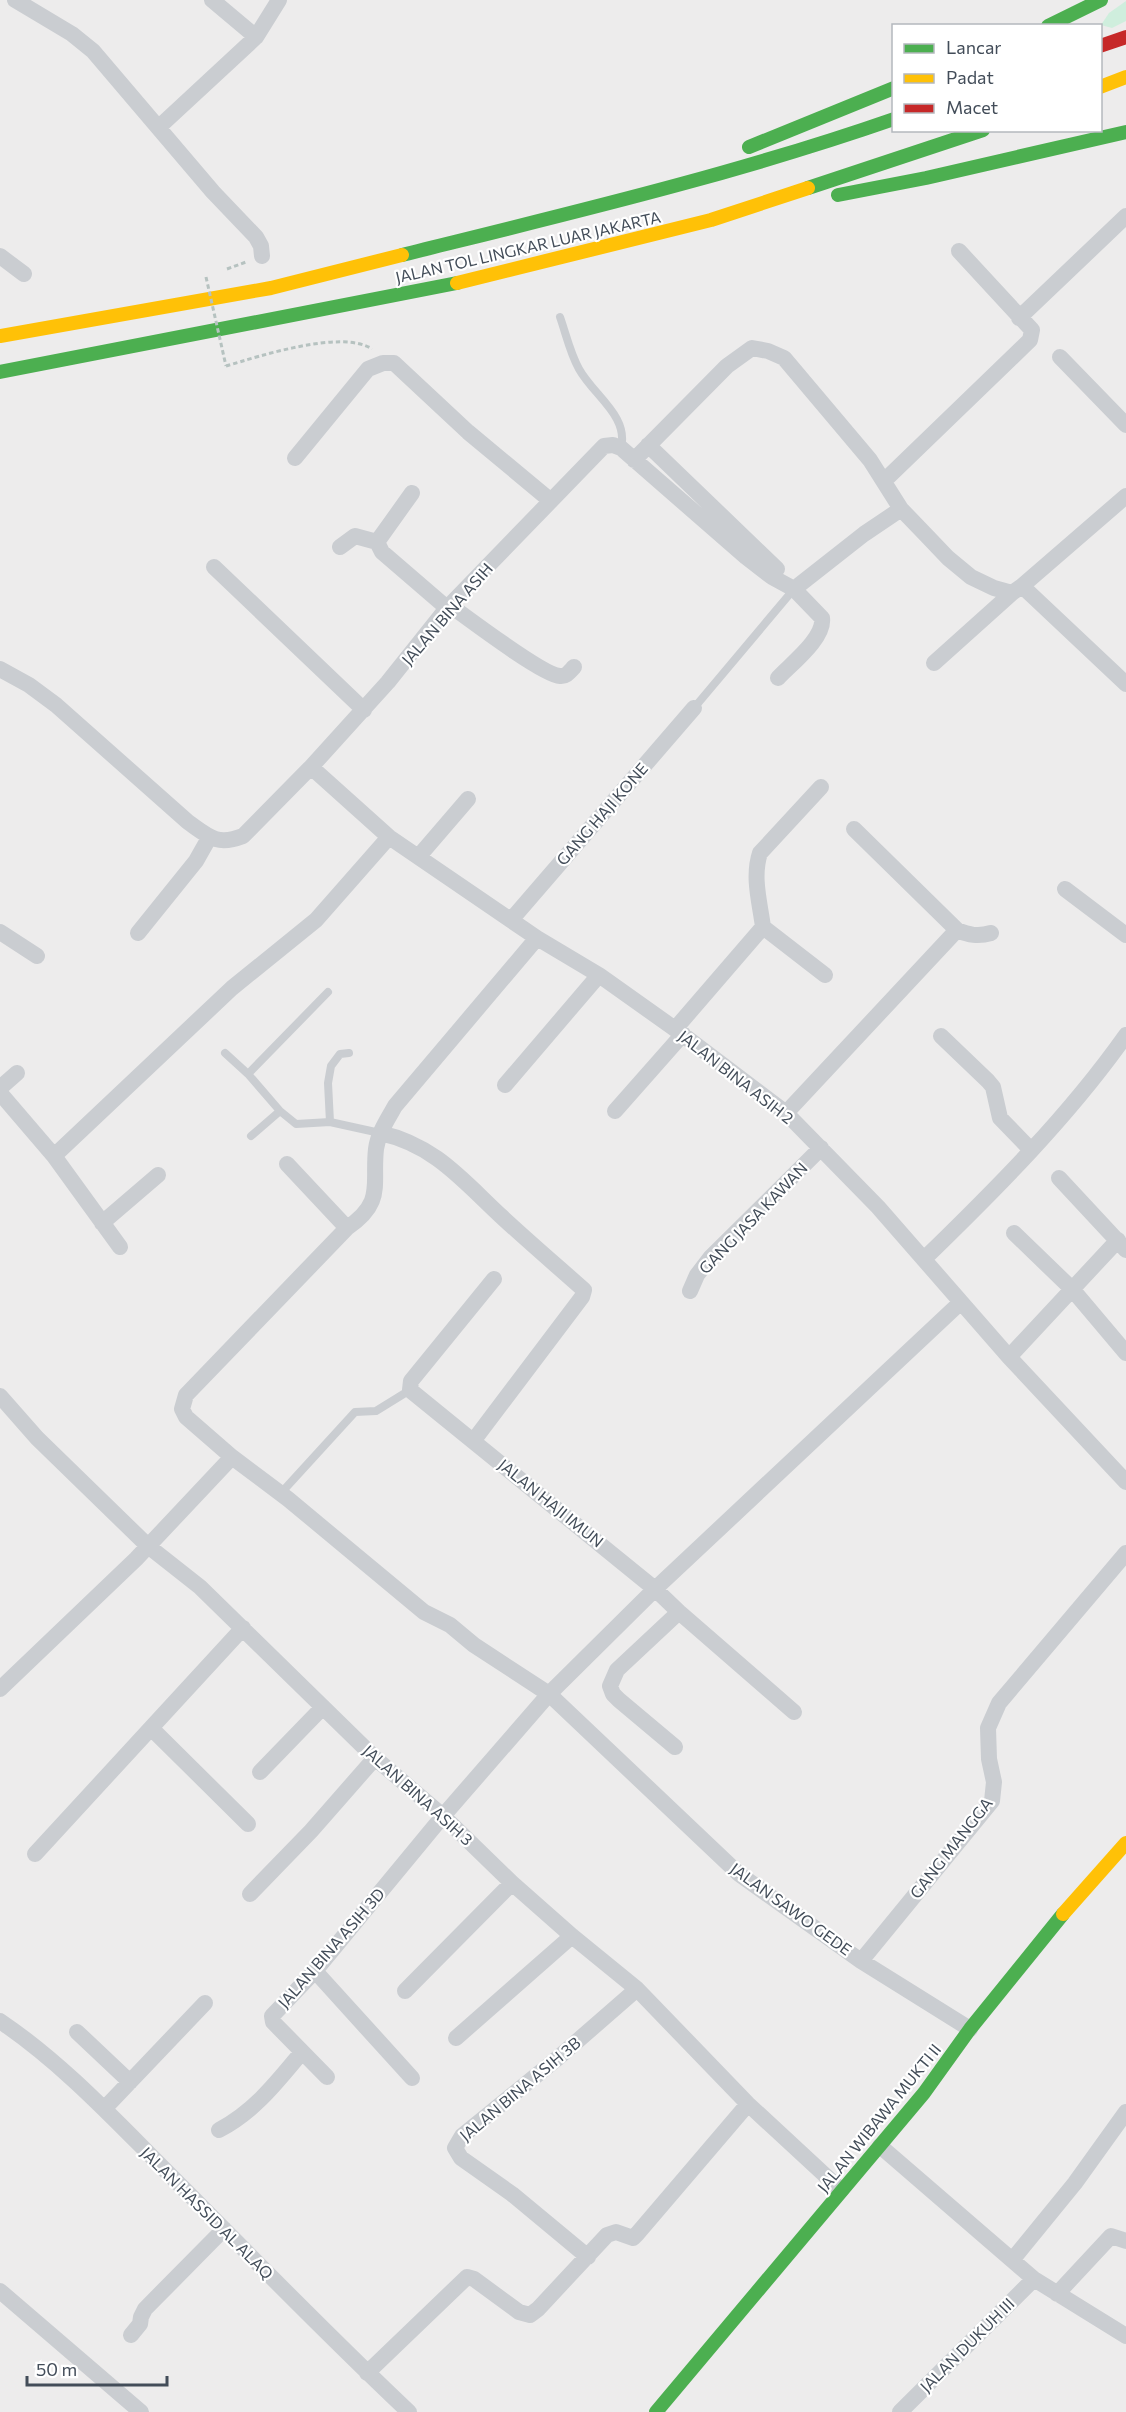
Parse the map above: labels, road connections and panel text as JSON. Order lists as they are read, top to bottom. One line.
{"streets":{"main road":["JALAN TOL LINGKAR LUAR JAKARTA","JALAN WIBAWA MUKTI II"],"street":["JALAN BINA ASIH","GANG HAJI KONE","JALAN BINA ASIH 2","GANG JASA KAWAN","JALAN HAJI IMUN","JALAN BINA ASIH 3","GANG MANGGA","JALAN SAWO GEDE","JALAN BINA ASIH 3D","JALAN BINA ASIH 3B","JALAN HASSID AL ALAQ","JALAN DUKUH III"]},"crossings":[["JALAN BINA ASIH","JALAN BINA ASIH 2"],["GANG HAJI KONE","JALAN BINA ASIH 2"],["JALAN BINA ASIH 2","GANG JASA KAWAN"],["JALAN BINA ASIH 2","JALAN BINA ASIH 3D"],["JALAN HAJI IMUN","JALAN BINA ASIH 3D"],["JALAN BINA ASIH 3","JALAN BINA ASIH 3D"],["JALAN BINA ASIH 3","JALAN BINA ASIH 3B"],["JALAN BINA ASIH 3","JALAN WIBAWA MUKTI II"],["GANG MANGGA","JALAN SAWO GEDE"],["JALAN SAWO GEDE","JALAN BINA ASIH 3D"],["JALAN SAWO GEDE","JALAN WIBAWA MUKTI II"]],"legend":["Lancar","Padat","Macet"],"scale_bar":"50 m"}
